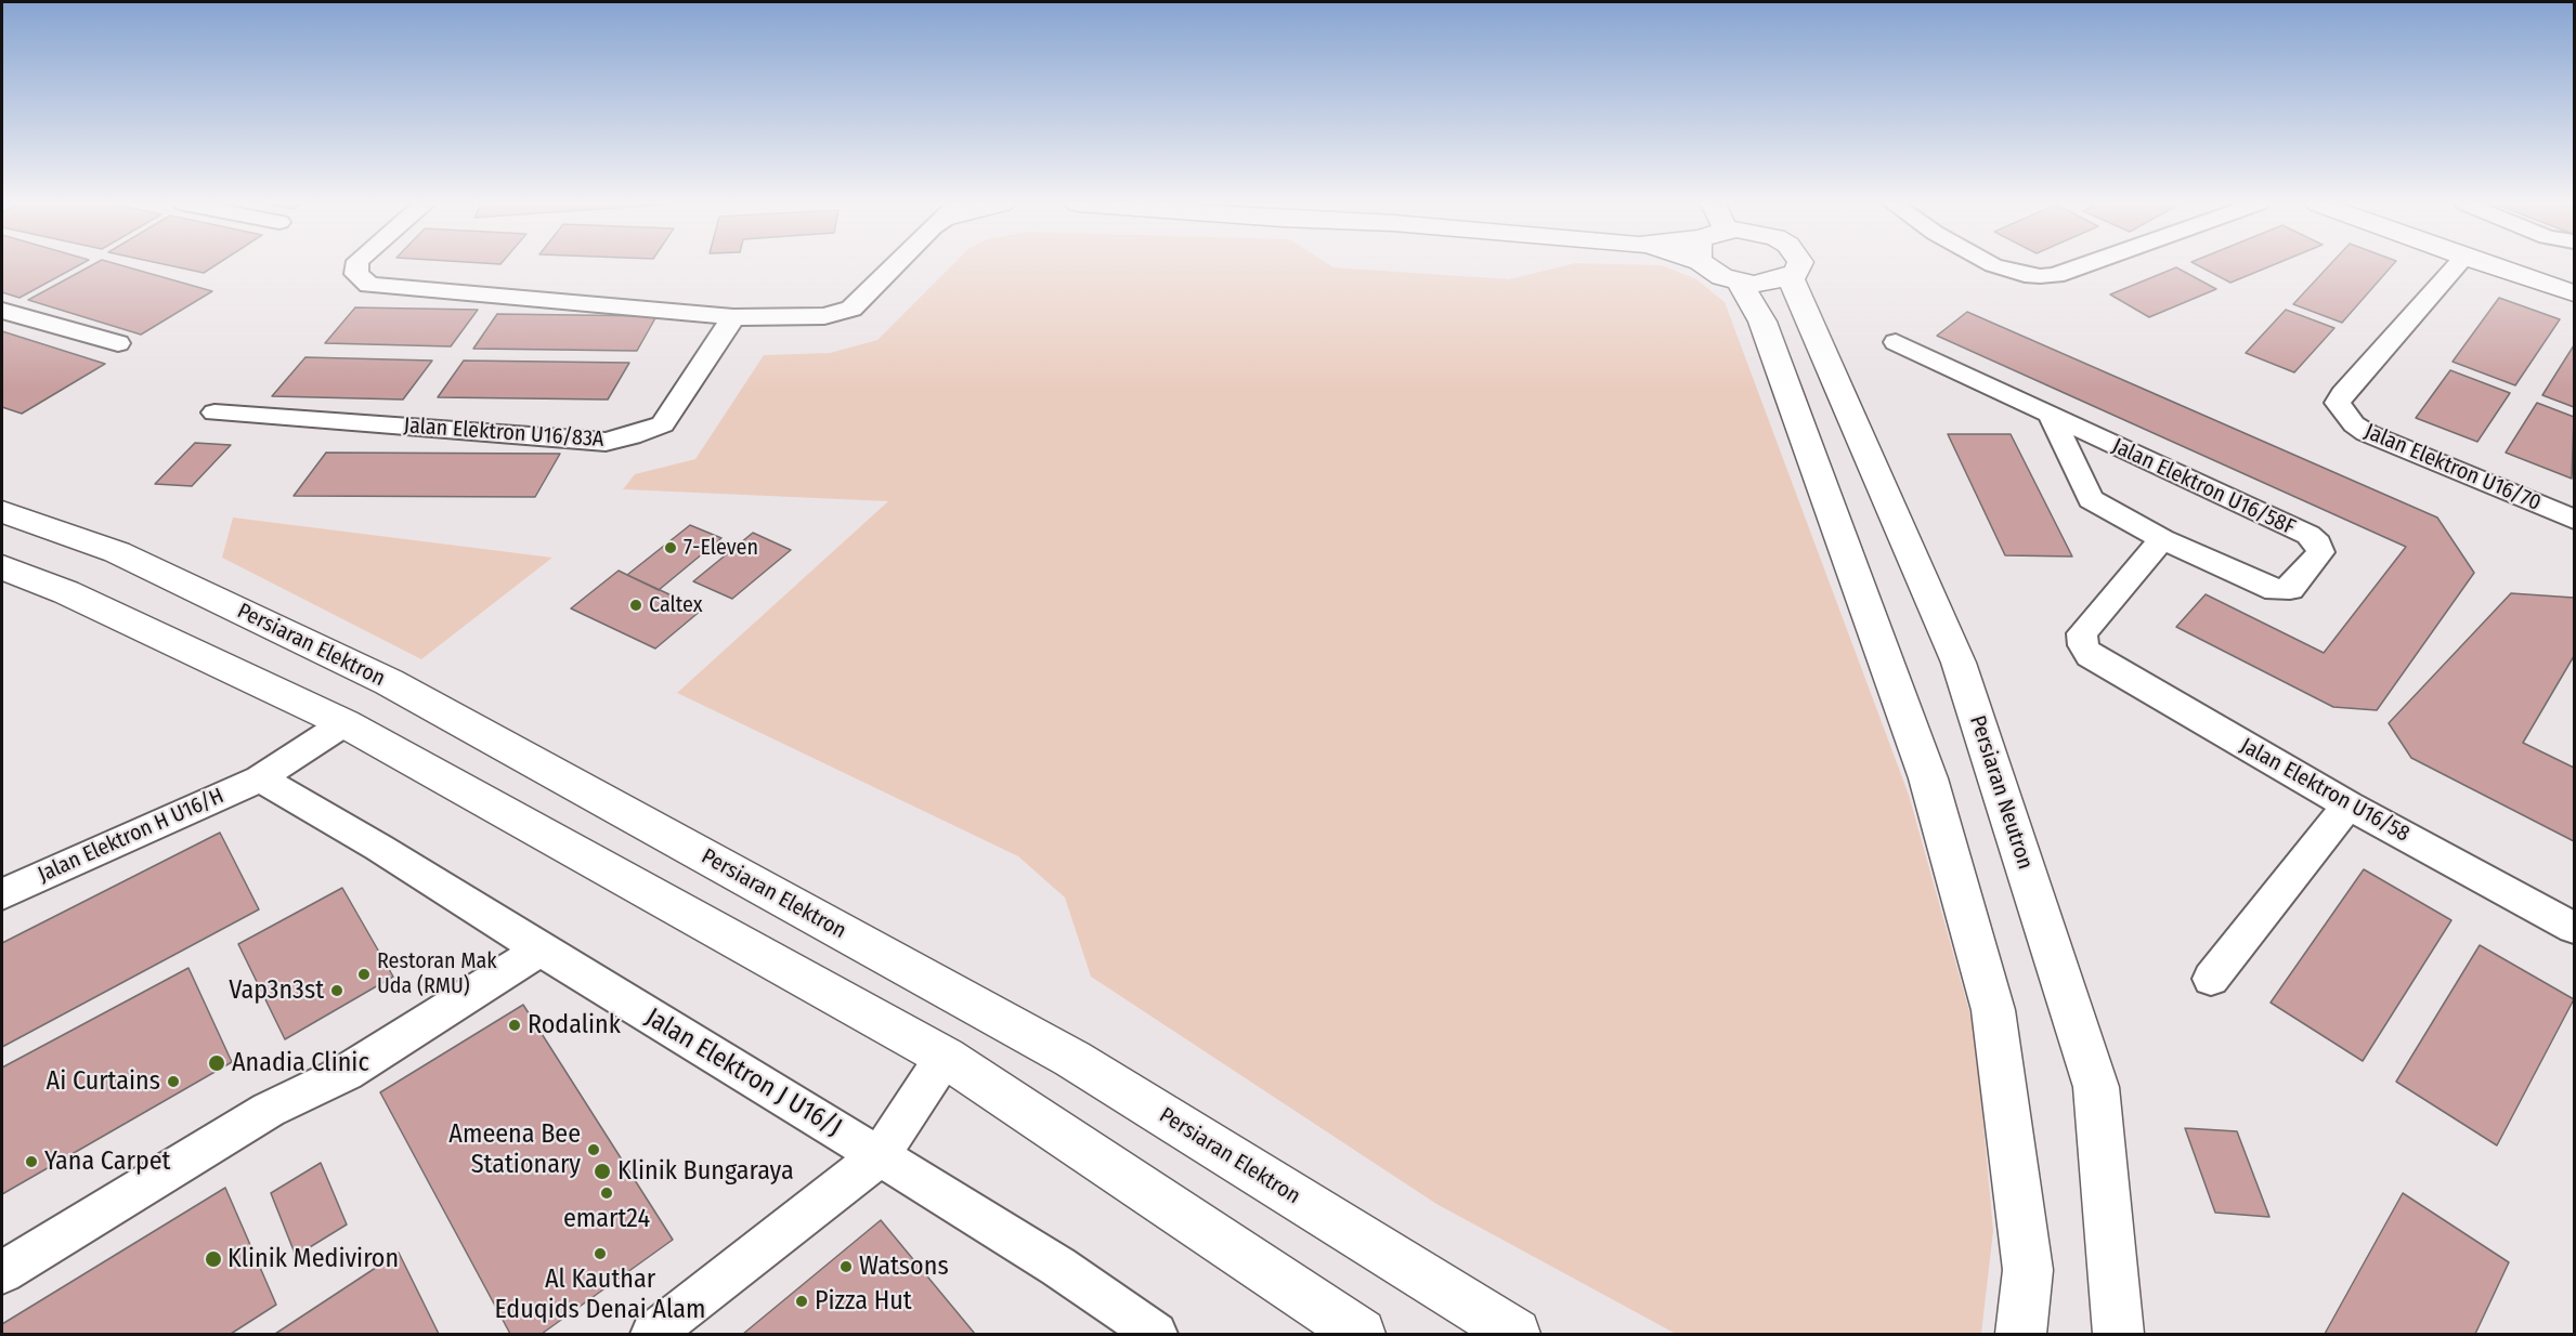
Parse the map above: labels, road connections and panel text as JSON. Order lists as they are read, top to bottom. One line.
{"streets":{"street":["Jalan Elektron U16/83A","Jalan Elektron U16/70","Jalan Elektron U16/58F","Persiaran Elektron","Jalan Elektron U16/58","Persiaran Neutron","Jalan Elektron H U16/H","Jalan Elektron J U16/J"]},"crossings":[["Jalan Elektron U16/58F","Jalan Elektron U16/58"],["Jalan Elektron H U16/H","Jalan Elektron J U16/J"]],"places":["7-Eleven","Caltex","Restoran Mak Uda (RMU)","Vap3n3st","Rodalink","Anadia Clinic","Ai Curtains","Ameena Bee Stationary","Yana Carpet","Klinik Bungaraya","emart24","Al Kauthar Eduqids Denai Alam","Klinik Mediviron","Watsons","Pizza Hut"]}
